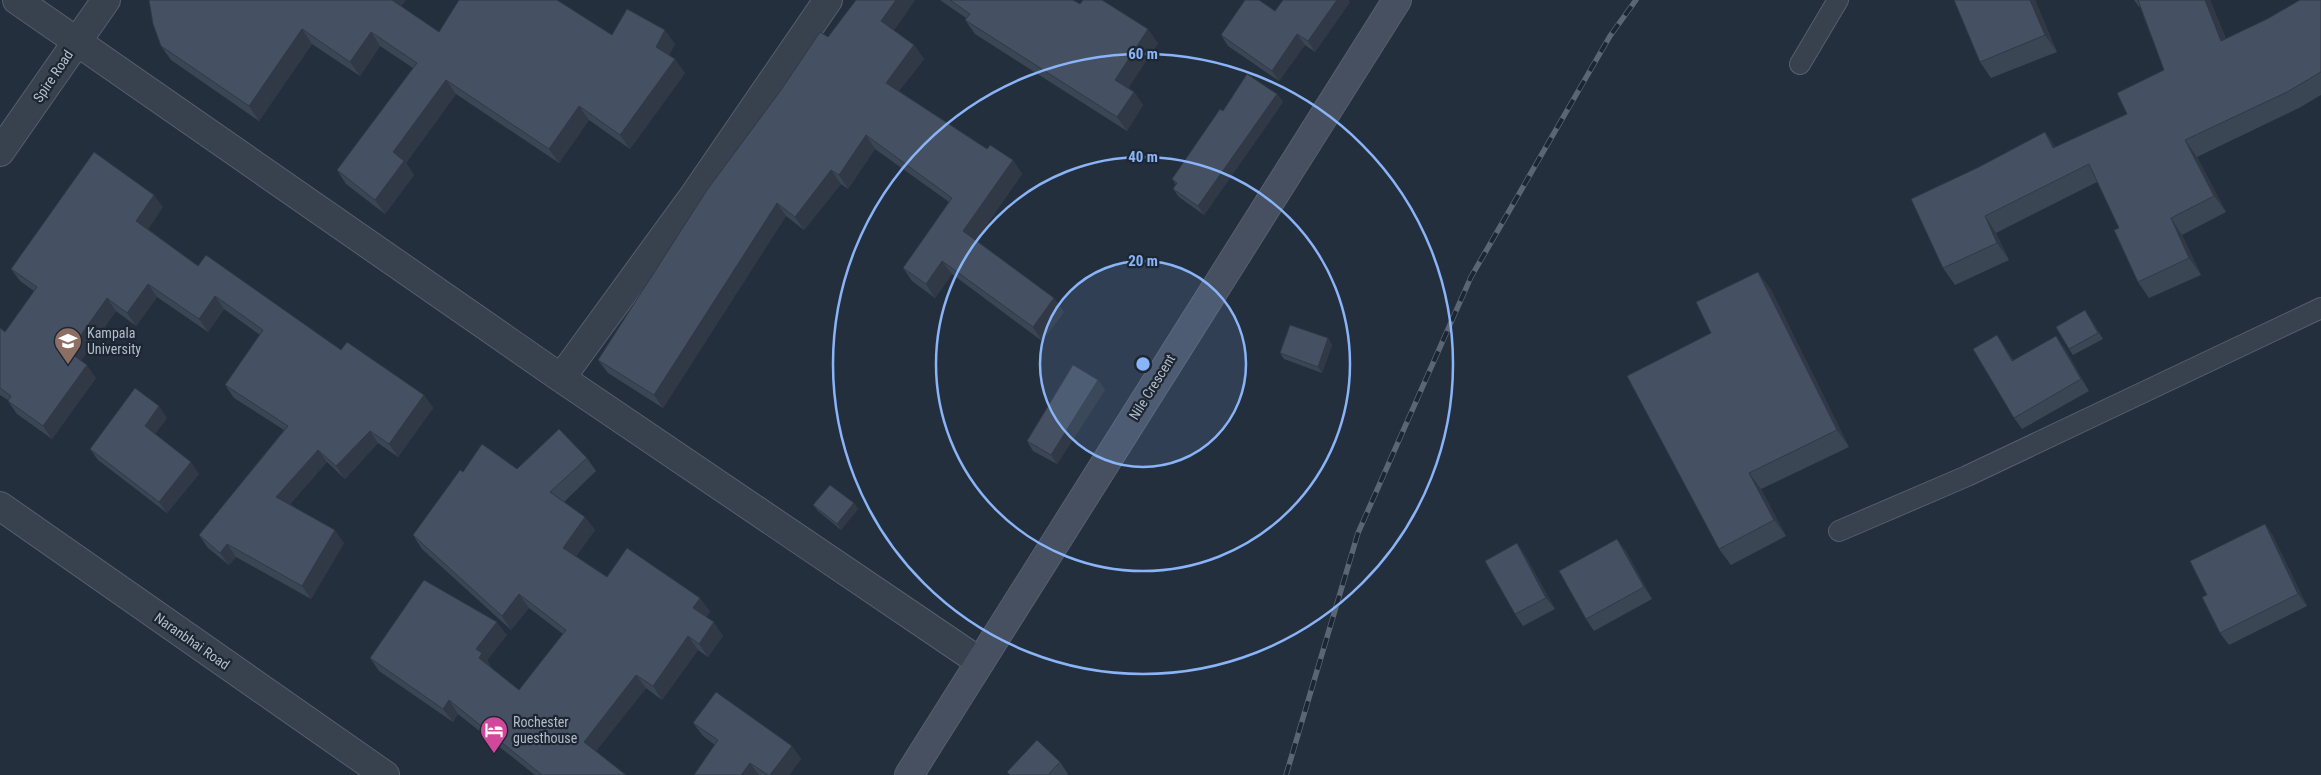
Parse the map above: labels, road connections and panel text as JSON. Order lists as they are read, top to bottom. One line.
{"streets":{"street":["Spire Road","Nile Crescent","Naranbhai Road"]},"places":{"school or university":["Kampala University"],"hotel":["Rochester guesthouse"]},"rings":["60 m","40 m","20 m"]}
